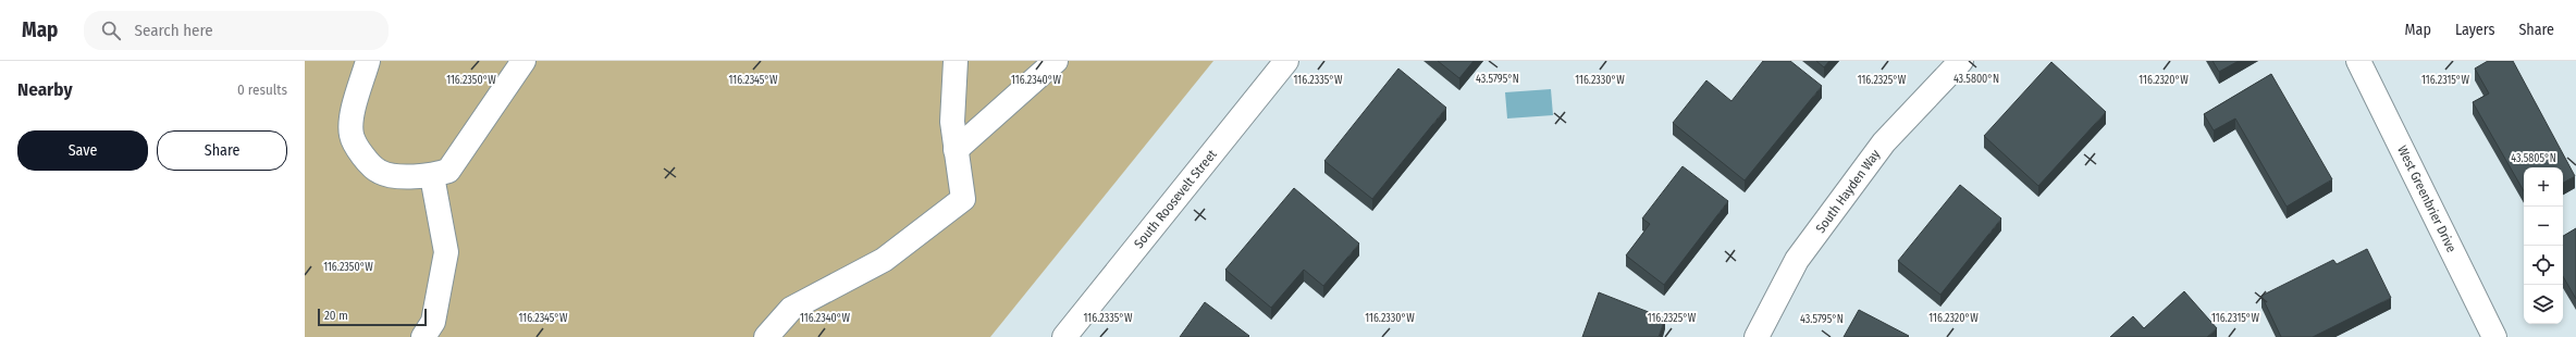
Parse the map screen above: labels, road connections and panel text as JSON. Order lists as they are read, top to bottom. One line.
{"streets":{"street":["South Hayden Way","South Roosevelt Street","West Greenbrier Drive"]},"scale_bar":"20 m","page":{"header":"Map","search":"Search here","nav":["Map","Layers","Share"],"heading":["Nearby","0 results"],"buttons":["Save","Share"],"map_buttons":["+","−"],"scale":"20 m"},"coordinates":["43.5795°N","43.5800°N","116.2350°W","116.2345°W","116.2340°W","116.2335°W","116.2330°W","116.2325°W","116.2320°W","116.2315°W","43.5805°N"]}
